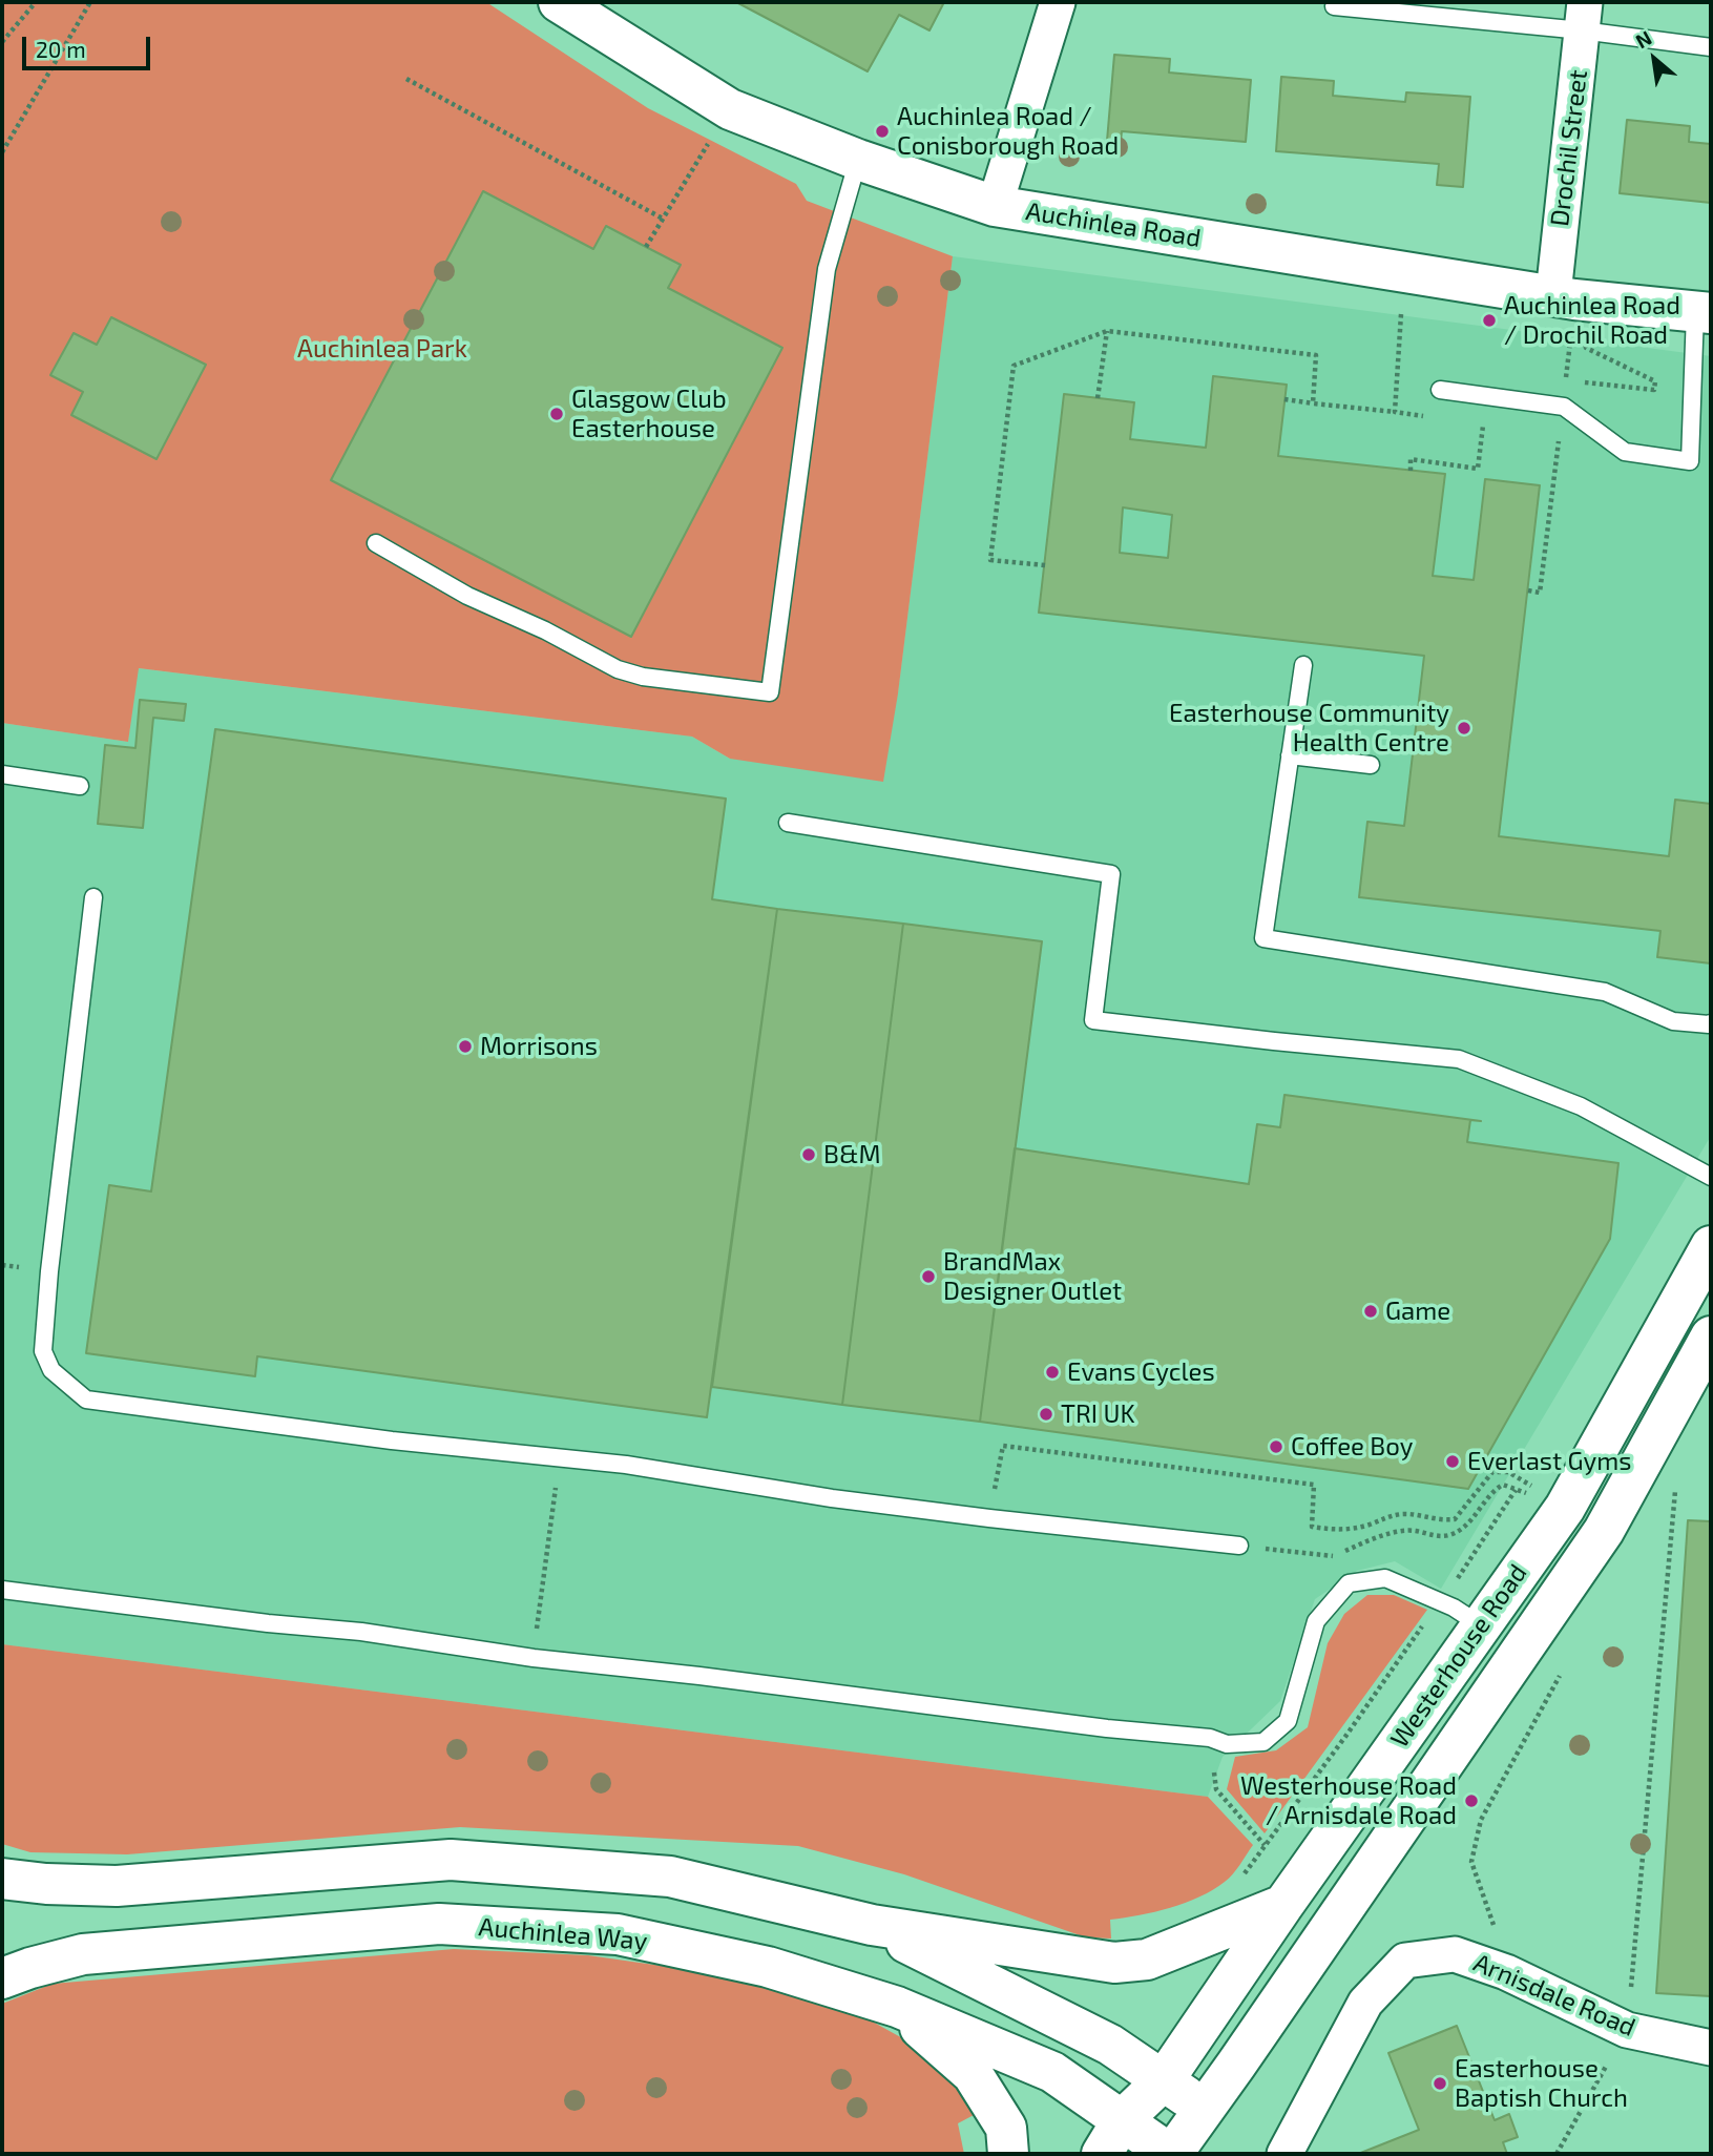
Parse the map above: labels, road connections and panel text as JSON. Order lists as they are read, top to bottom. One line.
{"streets":{"street":["Drochil Street","Auchinlea Road","Westerhouse Road","Auchinlea Way","Arnisdale Road"]},"crossings":[["Drochil Street","Auchinlea Road"],["Westerhouse Road","Auchinlea Way"]],"parks":["Auchinlea Park"],"places":["Auchinlea Road / Conisborough Road","Auchinlea Road / Drochil Road","Glasgow Club Easterhouse","Easterhouse Community Health Centre","Morrisons","B&M","BrandMax Designer Outlet","Game","Evans Cycles","TRI UK","Coffee Boy","Everlast Gyms","Westerhouse Road / Arnisdale Road","Easterhouse Baptish Church"],"scale_bar":"20 m","north":"top left"}
